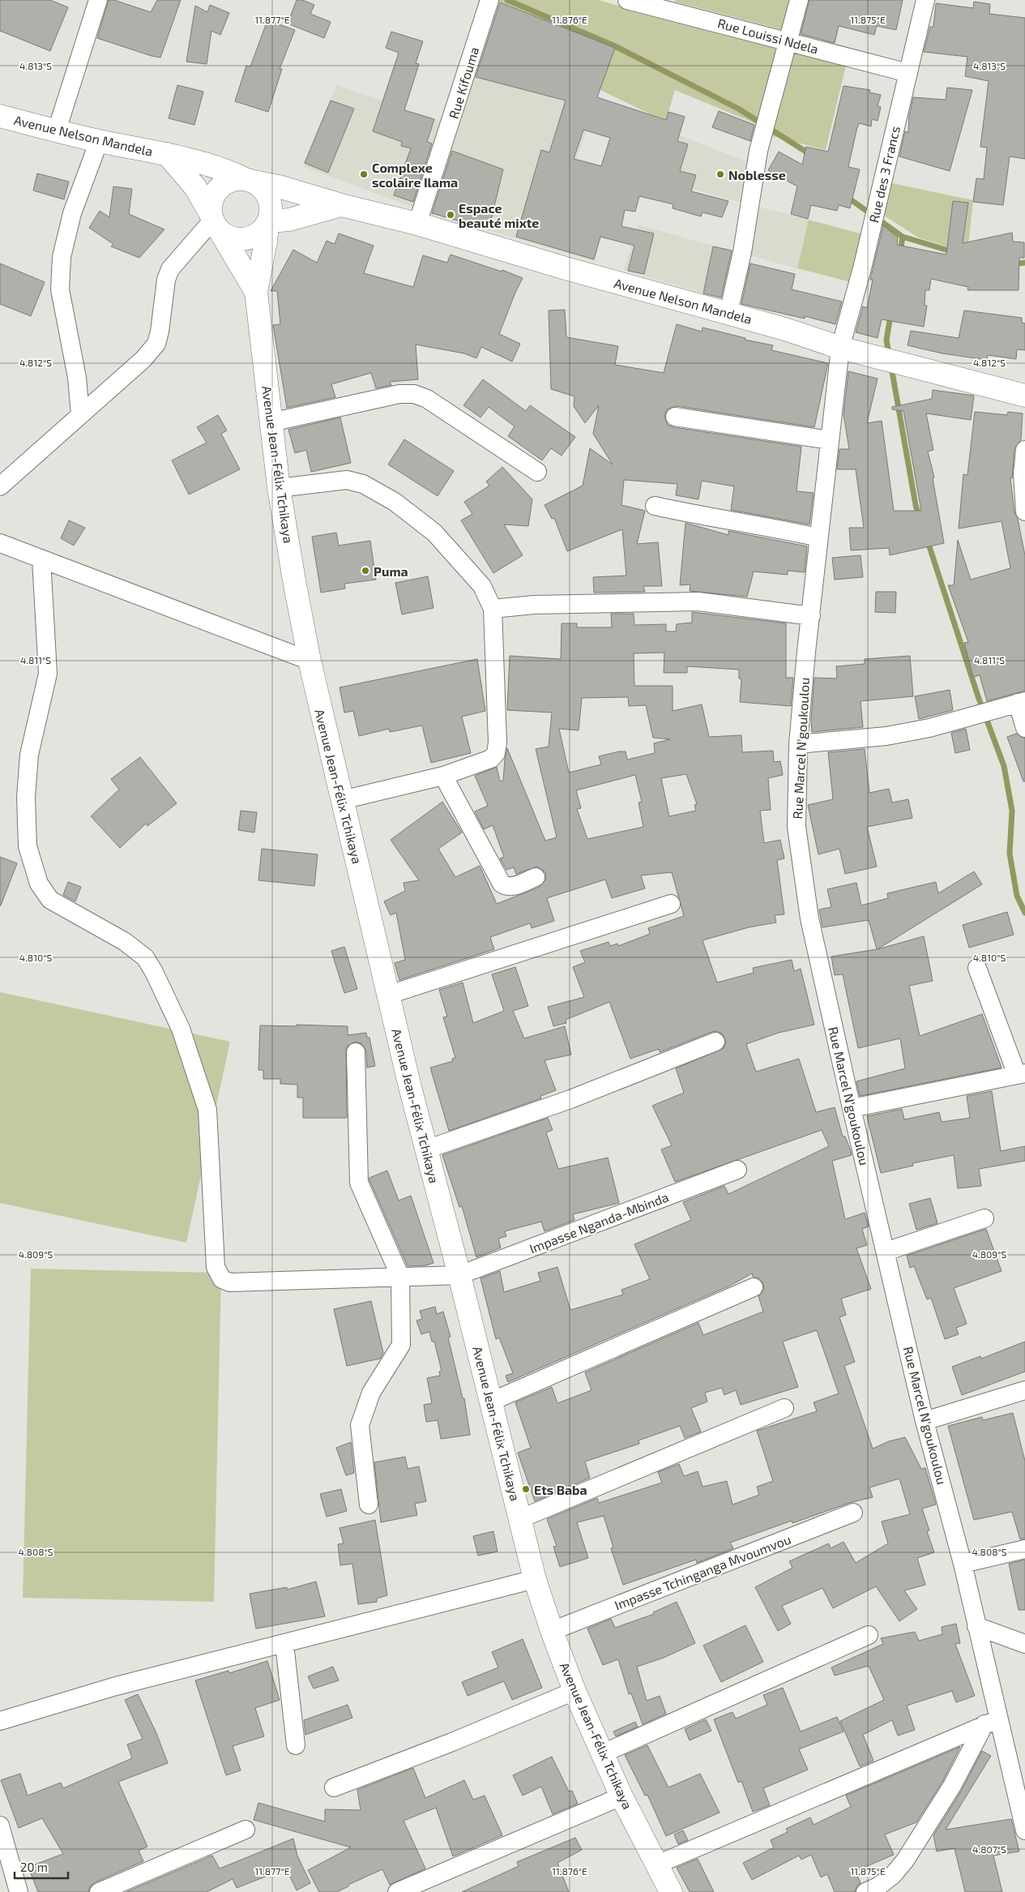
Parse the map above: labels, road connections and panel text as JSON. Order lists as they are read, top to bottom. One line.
{"streets":{"street":["Rue Louissi Ndela","Rue Kifouma","Avenue Nelson Mandela","Rue des 3 Francs","Avenue Jean-Félix Tchikaya","Rue Marcel N'goukoulou","Impasse Nganda-Mbinda","Impasse Tchinganga Mvoumvou"]},"crossings":[["Rue Louissi Ndela","Rue des 3 Francs"],["Rue Kifouma","Avenue Nelson Mandela"],["Avenue Nelson Mandela","Rue des 3 Francs"],["Avenue Nelson Mandela","Avenue Jean-Félix Tchikaya"],["Avenue Nelson Mandela","Rue Marcel N'goukoulou"],["Rue des 3 Francs","Rue Marcel N'goukoulou"],["Avenue Jean-Félix Tchikaya","Impasse Nganda-Mbinda"],["Avenue Jean-Félix Tchikaya","Impasse Tchinganga Mvoumvou"]],"places":["Complexe scolaire Ilama","Noblesse","Espace beauté mixte","Puma","Ets Baba"],"scale_bar":"20 m","coordinates":["11.877°E","11.876°E","11.875°E","4.813°S","4.812°S","4.811°S","4.810°S","4.809°S","4.808°S","4.807°S"]}
